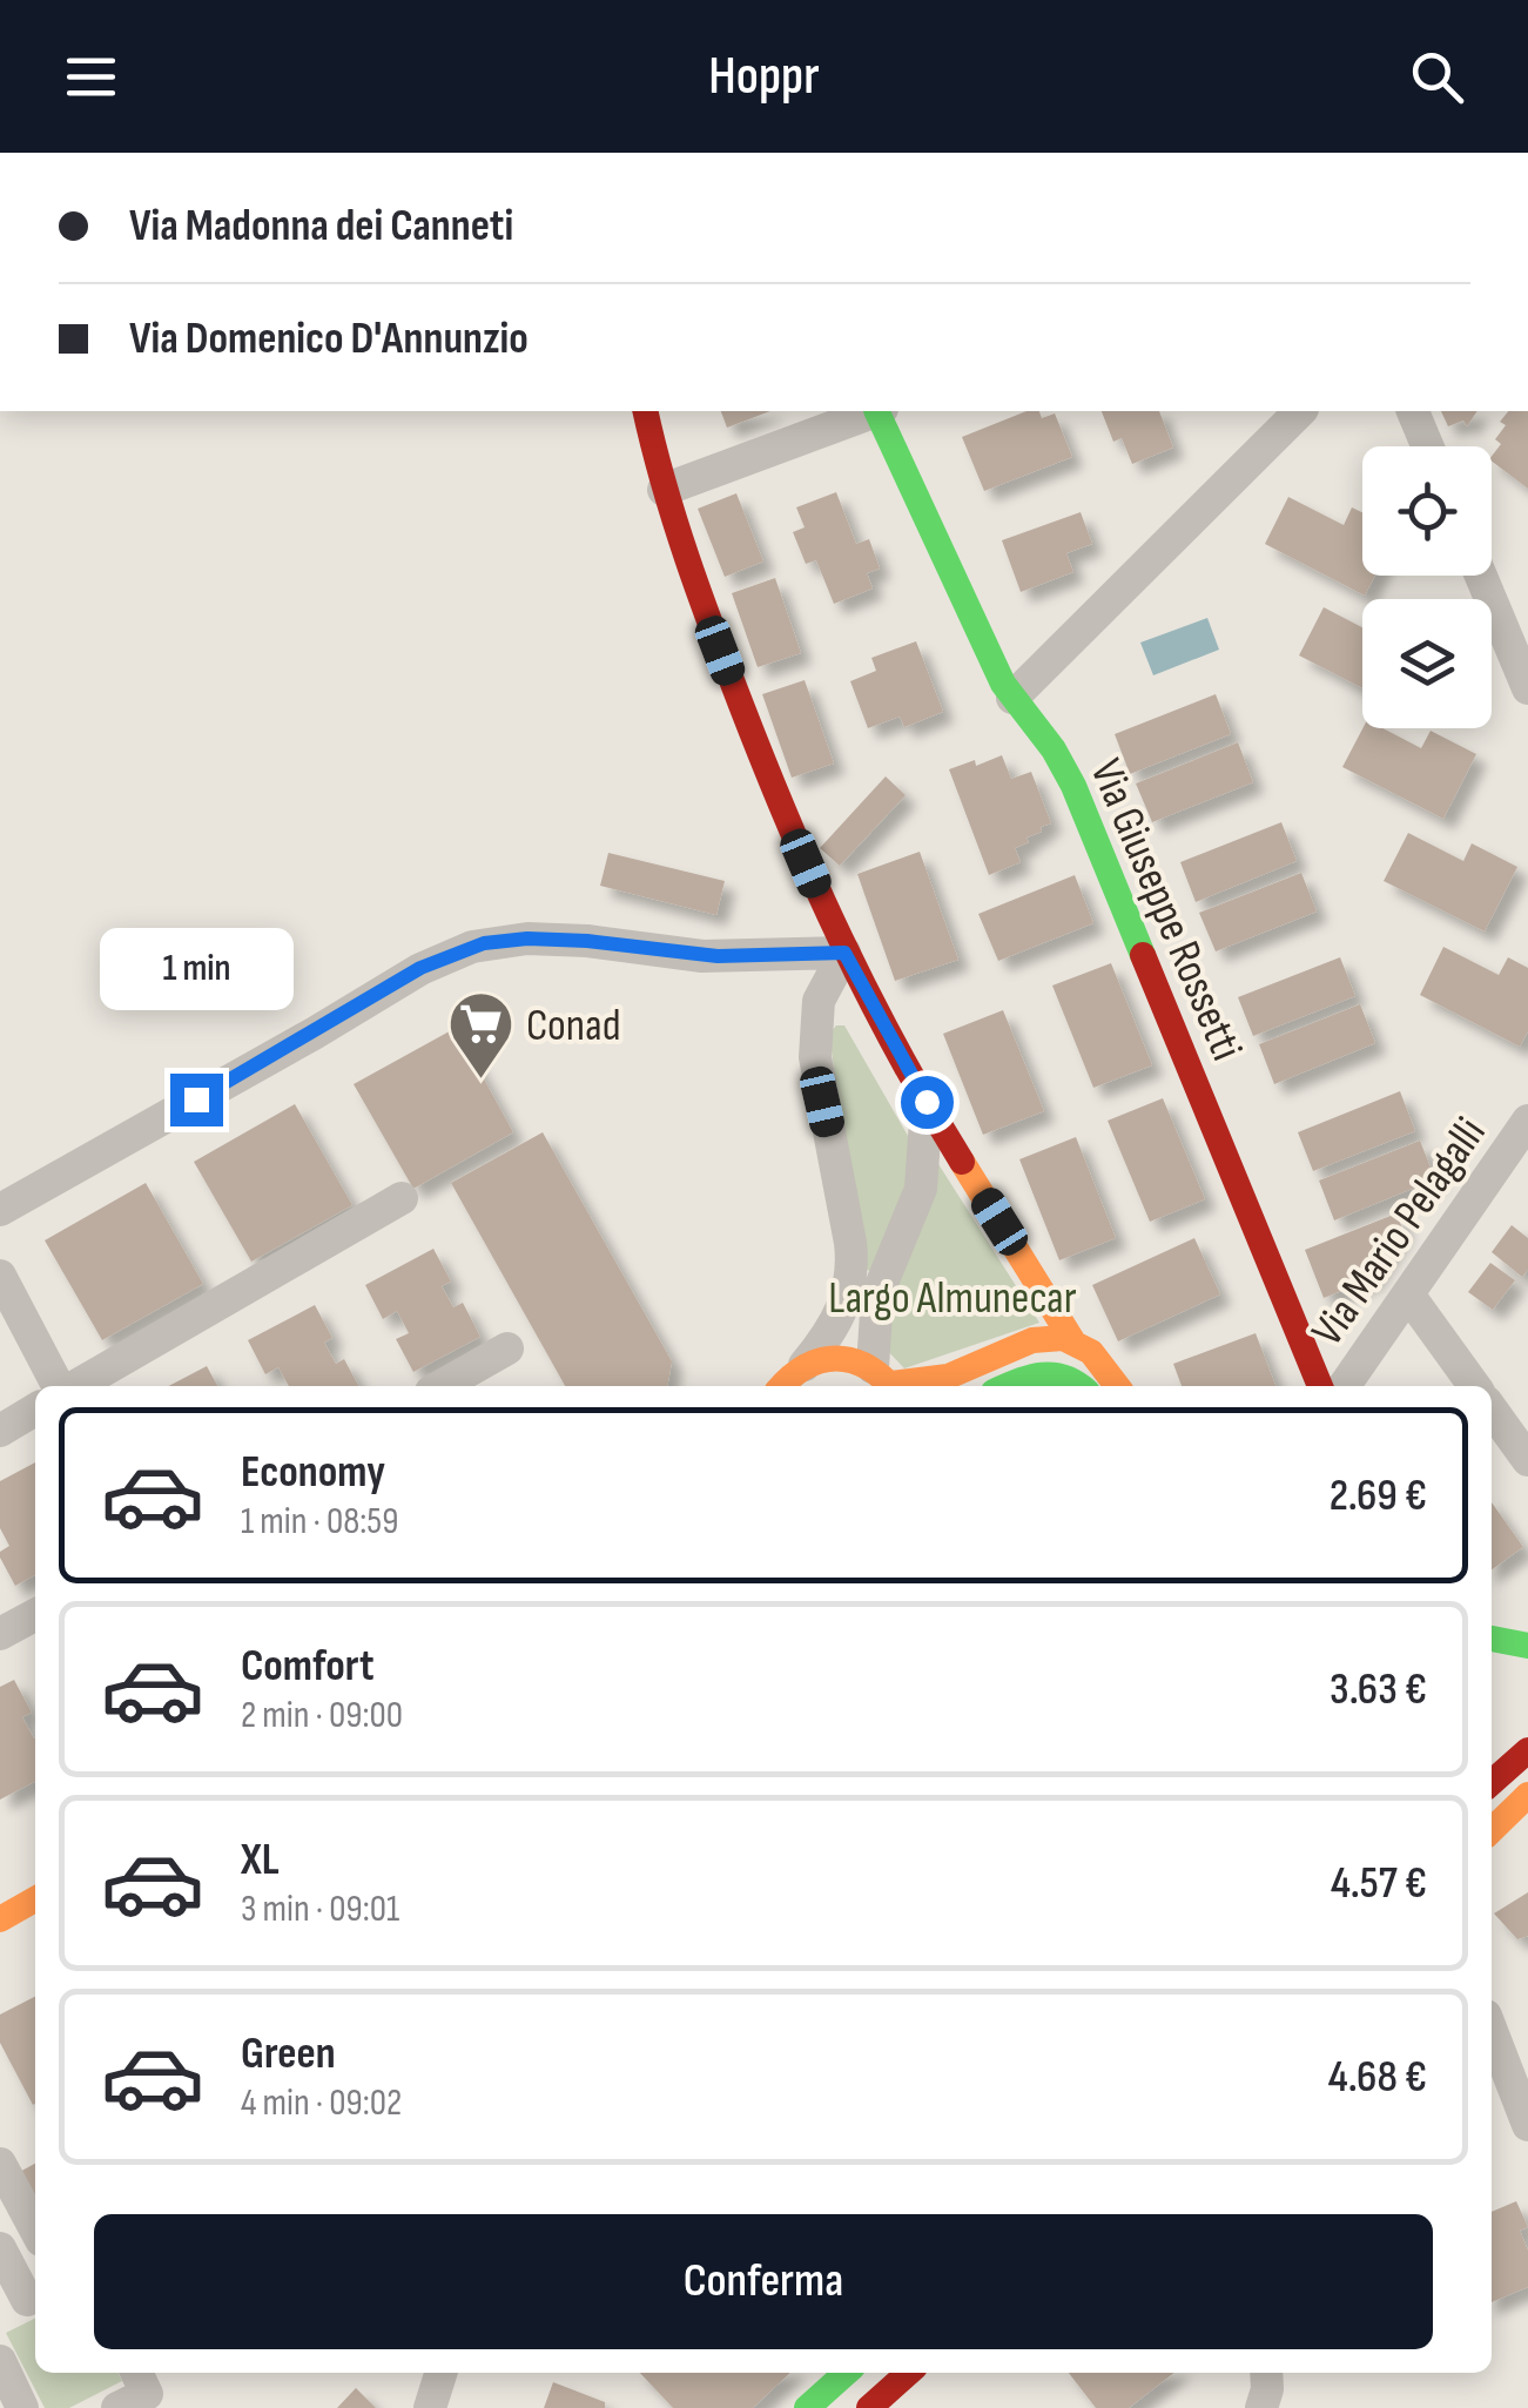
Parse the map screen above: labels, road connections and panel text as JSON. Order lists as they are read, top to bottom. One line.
{"streets":{"street":["Via Giuseppe Rossetti","Via Mario Pelagalli"]},"parks":["Largo Almunecar"],"places":{"supermarket":["Conad"]},"page":{"header":"Hoppr","banner":["Via Madonna dei Canneti","Via Domenico D'Annunzio"],"bubble":"1 min","list":[{"name":"Economy","note":"1 min · 08:59","value":"2.69 €"},{"name":"Comfort","note":"2 min · 09:00","value":"3.63 €"},{"name":"XL","note":"3 min · 09:01","value":"4.57 €"},{"name":"Green","note":"4 min · 09:02","value":"4.68 €"}],"buttons":"Conferma"}}
